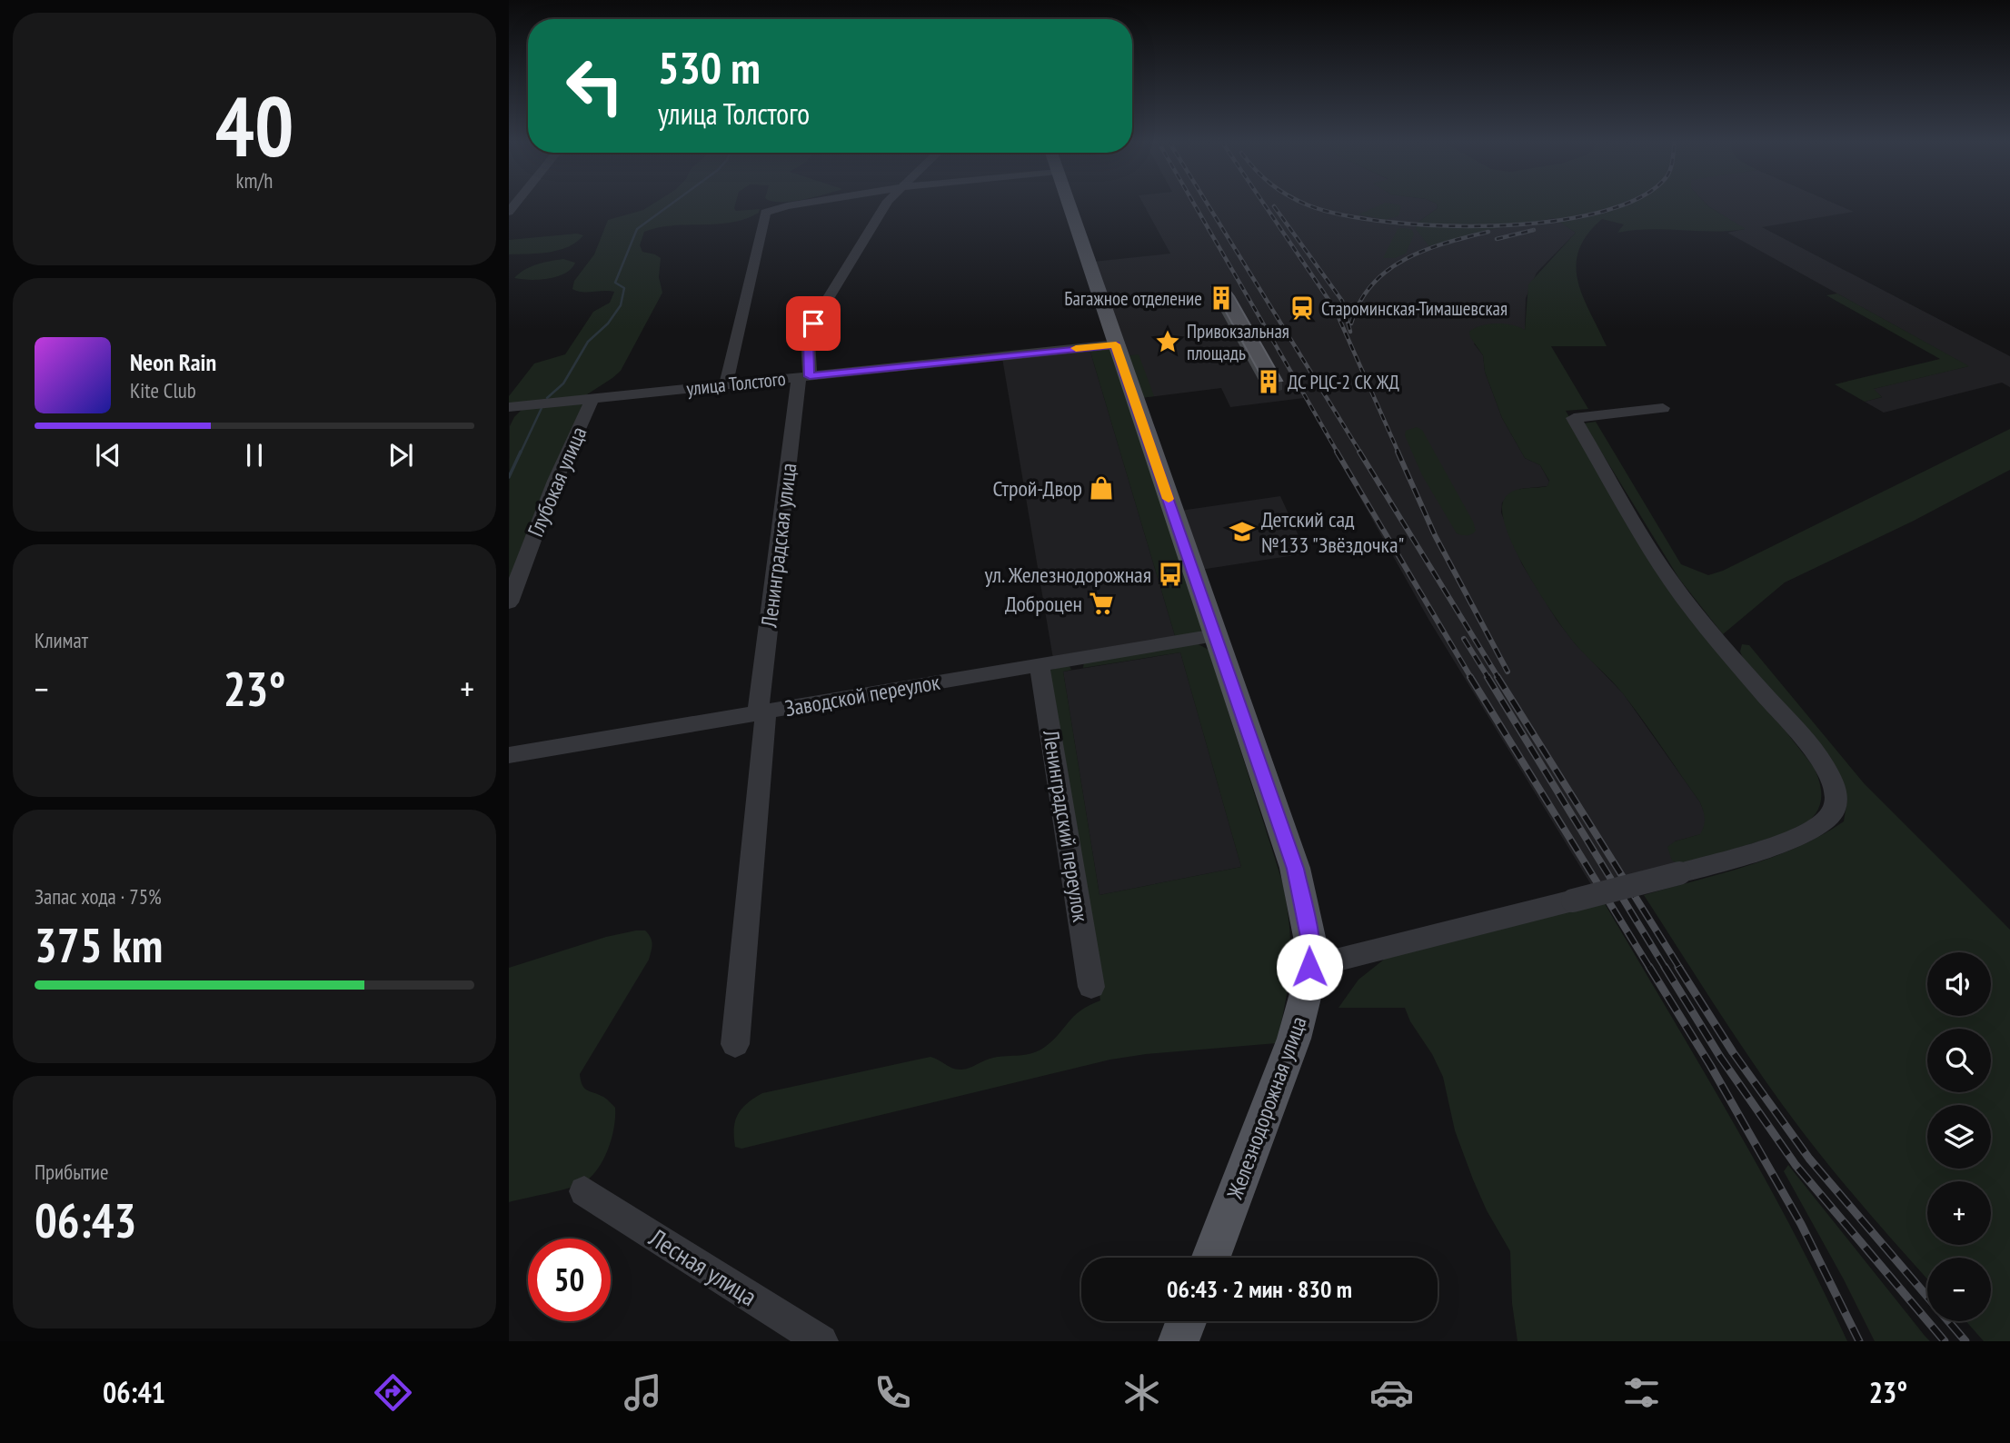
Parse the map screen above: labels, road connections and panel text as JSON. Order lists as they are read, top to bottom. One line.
{"streets":{"main road":["Железнодорожная улица"],"street":["улица Толстого","Глубокая улица","Ленинградская улица","Заводской переулок","Ленинградский переулок","Лесная улица"]},"crossings":[["улица Толстого","Глубокая улица"],["улица Толстого","Ленинградская улица"],["улица Толстого","Железнодорожная улица"],["Ленинградская улица","Заводской переулок"],["Заводской переулок","Ленинградский переулок"],["Заводской переулок","Железнодорожная улица"]],"places":{"building":["Багажное отделение","ДС РЦС-2 СК ЖД"],"station":["Староминская-Тимашевская"],"place":["Привокзальная площадь"],"shop":["Строй-Двор"],"school or university":["Детский сад №133 \"Звёздочка\""],"bus stop":["ул. Железнодорожная"],"supermarket":["Доброцен"]},"page":{"tile":[["40","km/h"],"Климат",["Запас хода · 75%","375 km"],["Прибытие","06:43"]],"turn":["530 m","улица Толстого"],"song":["Neon Rain","Kite Club"],"heat":["−","23°","+"],"map_buttons":["+","−"],"limit":"50","trip":"06:43 · 2 мин · 830 m","tabs":["06:41","23°"]}}
